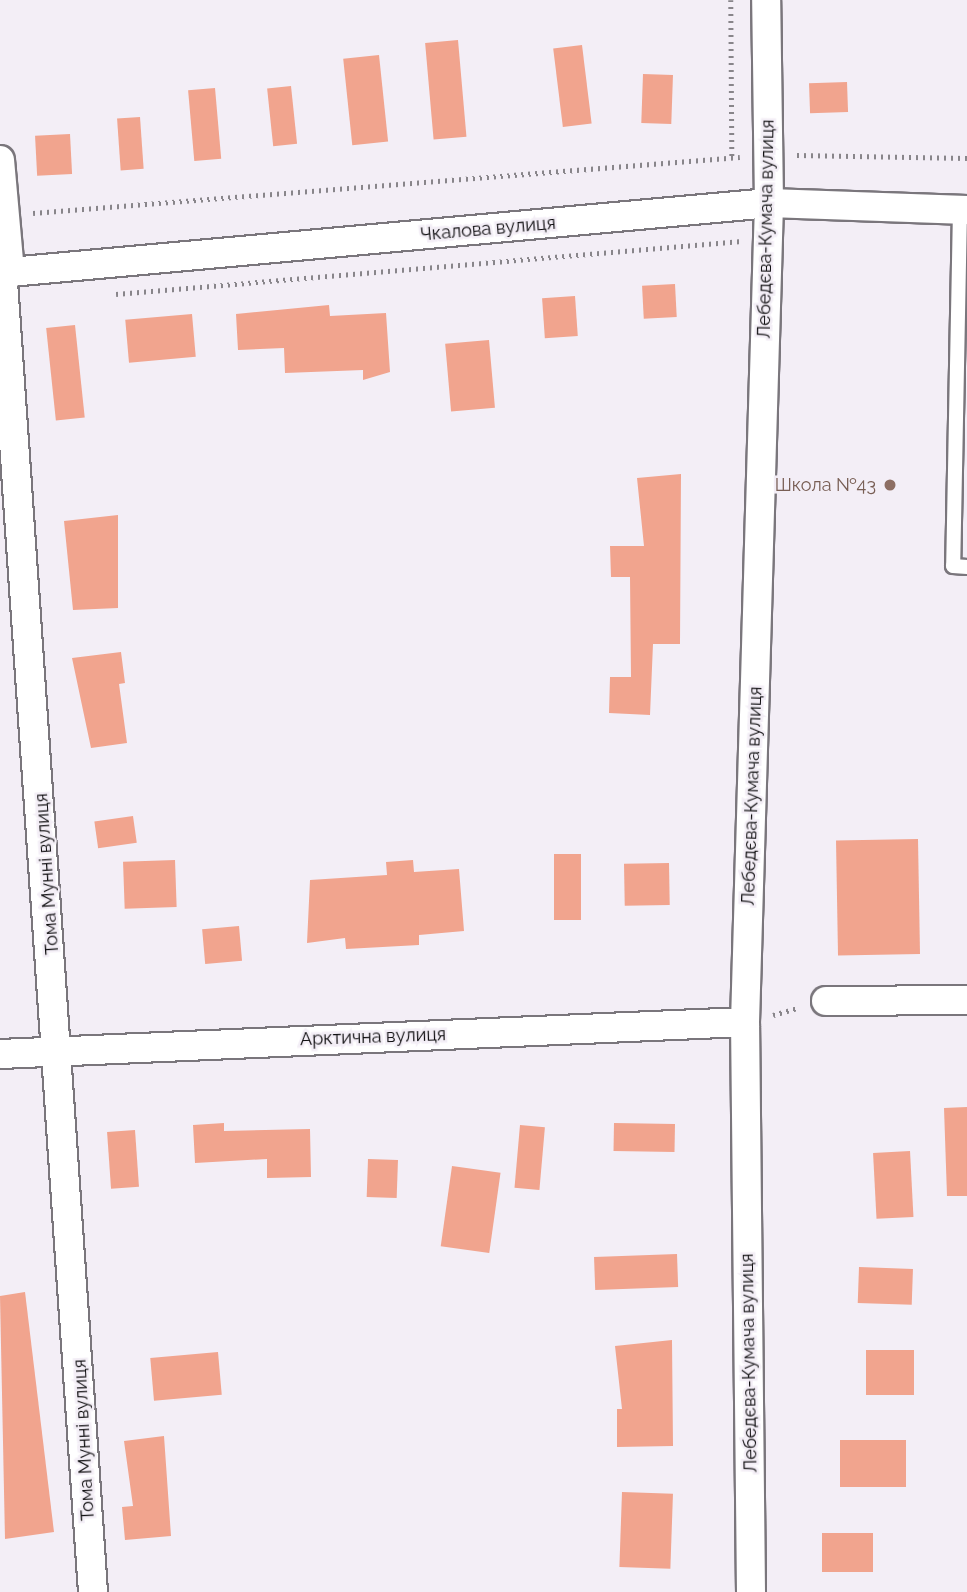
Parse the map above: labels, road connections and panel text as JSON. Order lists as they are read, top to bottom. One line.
{"streets":{"street":["Чкалова вулиця","Лебедєва-Кумача вулиця","Тома Мунні вулиця","Арктична вулиця"]},"crossings":[["Чкалова вулиця","Лебедєва-Кумача вулиця"],["Чкалова вулиця","Тома Мунні вулиця"],["Лебедєва-Кумача вулиця","Арктична вулиця"],["Тома Мунні вулиця","Арктична вулиця"]],"places":["Школа №43"]}
